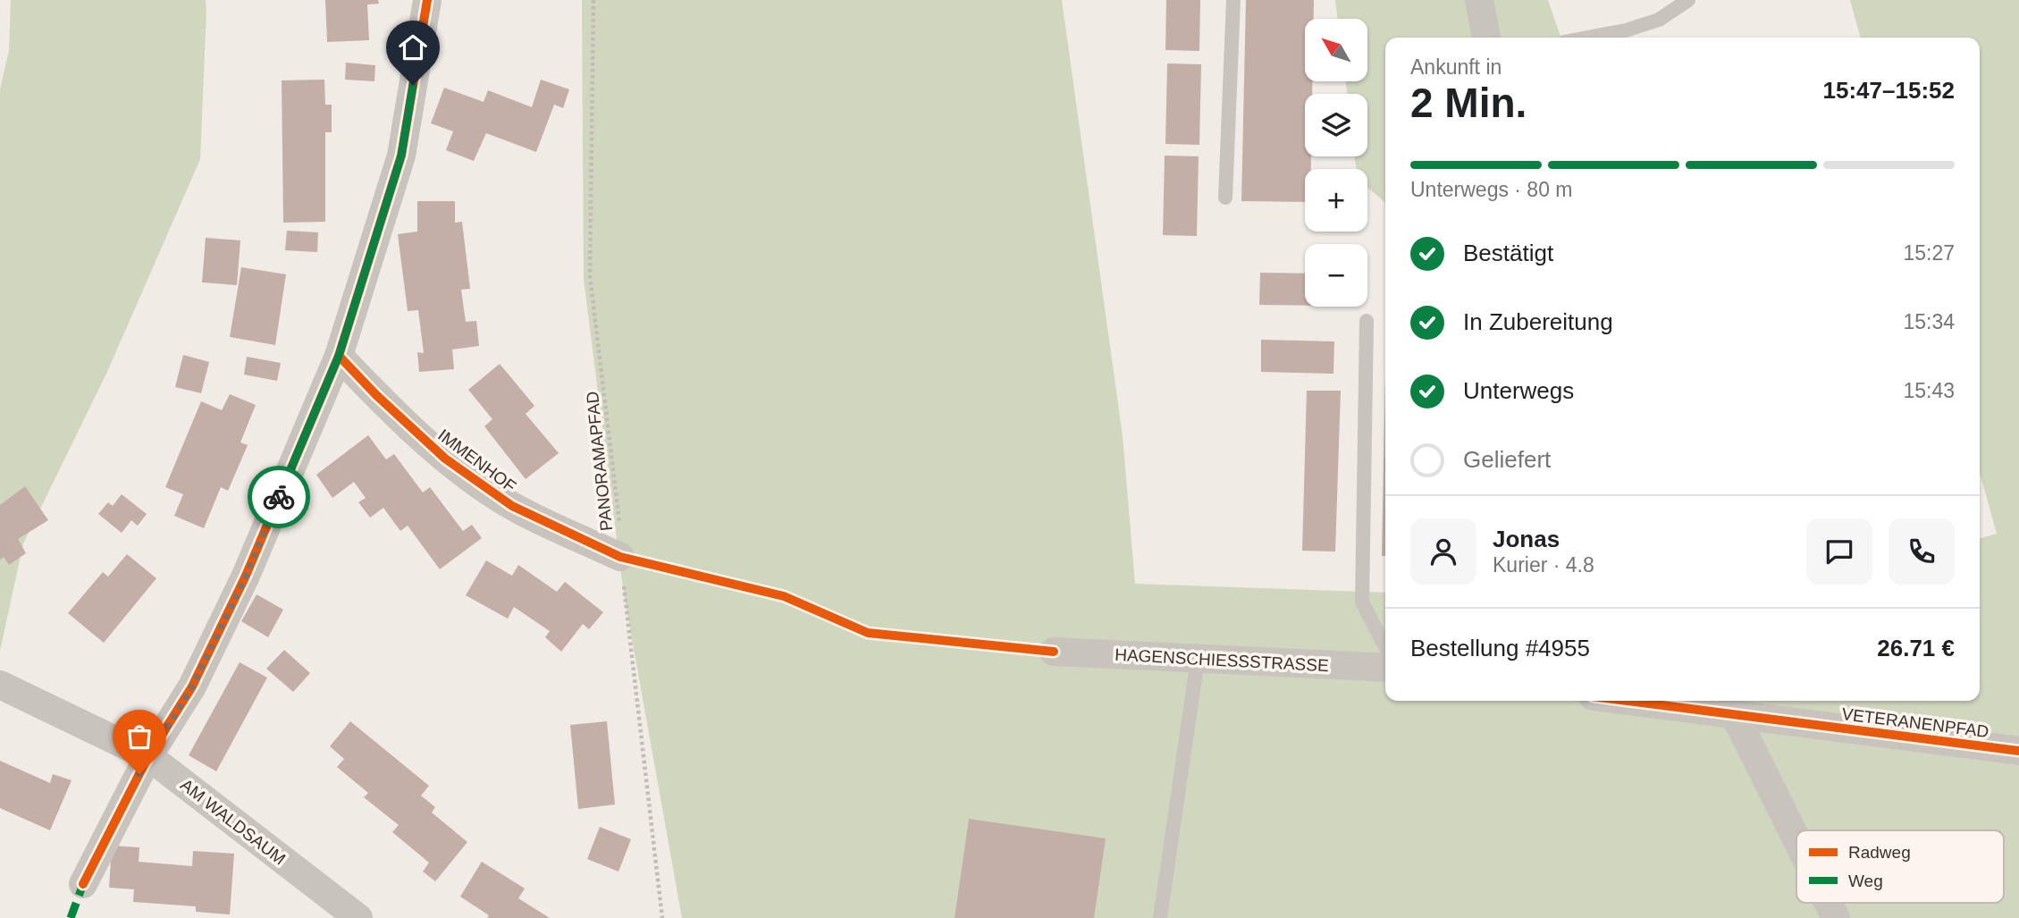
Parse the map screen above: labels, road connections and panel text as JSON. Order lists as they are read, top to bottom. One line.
{"streets":{"street":["IMMENHOF","HAGENSCHIESSSTRASSE","VETERANENPFAD","AM WALDSAUM"],"cycle path":["PANORAMAPFAD"]},"crossings":[["IMMENHOF","PANORAMAPFAD"]],"legend":["Radweg","Weg"],"north":"top left","page":{"map_buttons":["+","−"],"heading":["2 Min.","Ankunft in","15:47–15:52"],"panel":["Jonas","Kurier · 4.8","Bestellung #4955","26.71 €"],"bar":"Unterwegs · 80 m","list":[["Bestätigt","15:27"],["In Zubereitung","15:34"],["Unterwegs","15:43"],"Geliefert"]}}
